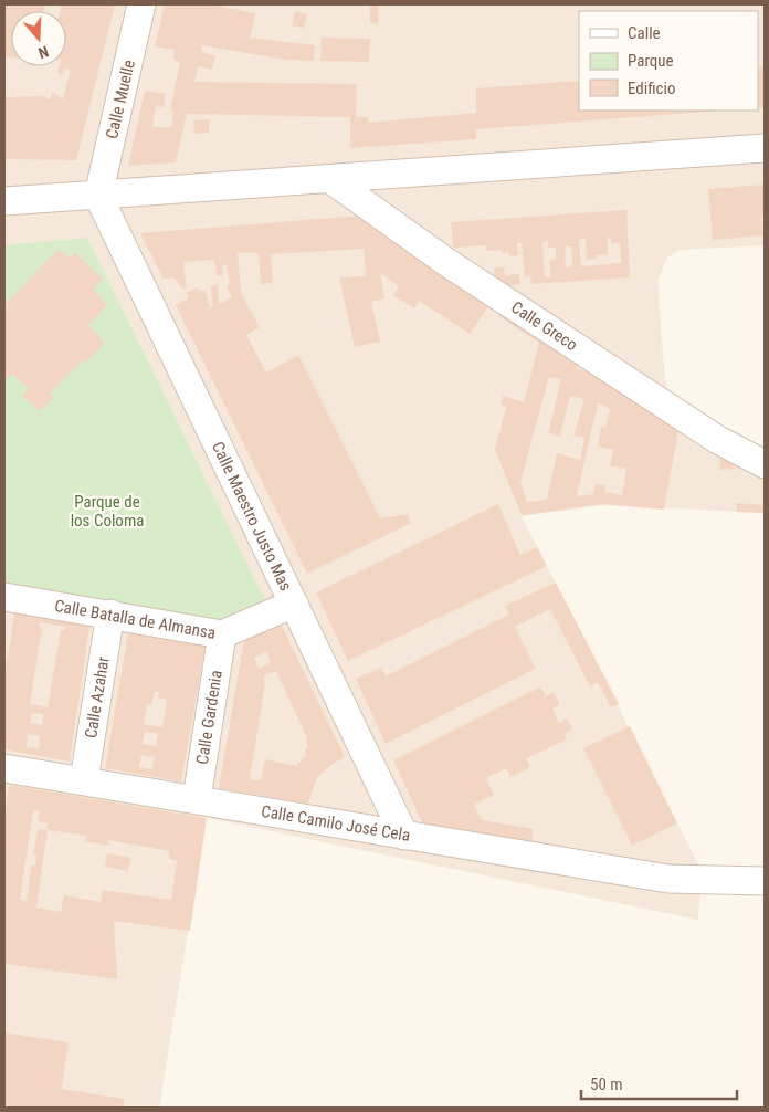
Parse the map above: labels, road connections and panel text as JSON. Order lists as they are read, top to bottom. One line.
{"streets":{"street":["Calle Muelle","Calle Greco","Calle Maestro Justo Mas","Calle Batalla de Almansa","Calle Azahar","Calle Gardenia","Calle Camilo José Cela"]},"crossings":[["Calle Muelle","Calle Maestro Justo Mas"],["Calle Maestro Justo Mas","Calle Batalla de Almansa"],["Calle Maestro Justo Mas","Calle Camilo José Cela"],["Calle Batalla de Almansa","Calle Azahar"],["Calle Batalla de Almansa","Calle Gardenia"],["Calle Azahar","Calle Camilo José Cela"],["Calle Gardenia","Calle Camilo José Cela"]],"parks":["Parque de los Coloma"],"legend":["Calle","Parque","Edificio"],"scale_bar":"50 m","north":"bottom"}
